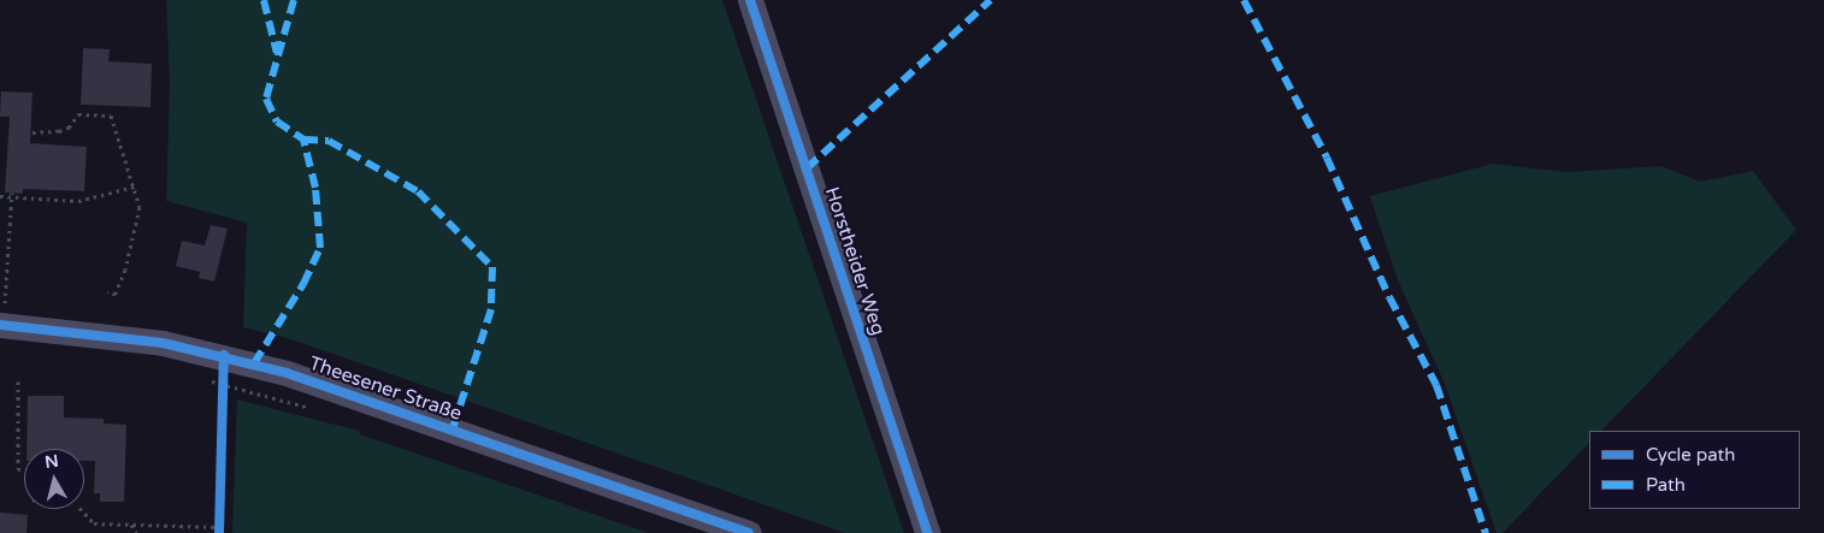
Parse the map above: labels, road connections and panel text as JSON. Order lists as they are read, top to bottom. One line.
{"streets":{"street":["Horstheider Weg","Theesener Straße"]},"legend":["Cycle path","Path"],"north":"top"}
